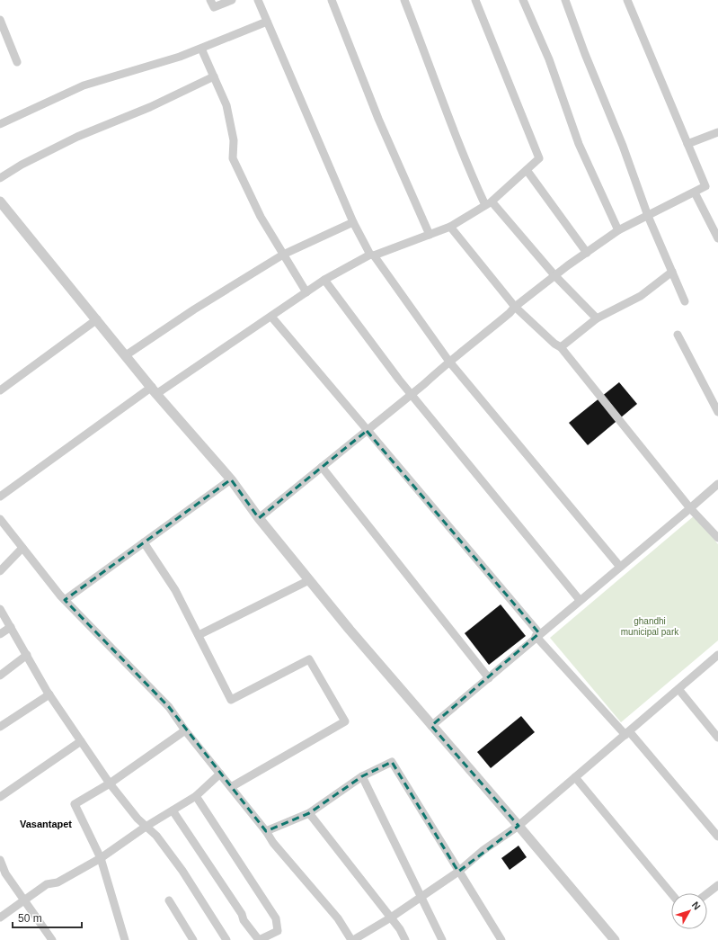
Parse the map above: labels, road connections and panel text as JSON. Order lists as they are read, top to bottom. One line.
{"districts":["Vasantapet"],"parks":["ghandhi municipal park"],"scale_bar":"50 m","north":"top right"}
